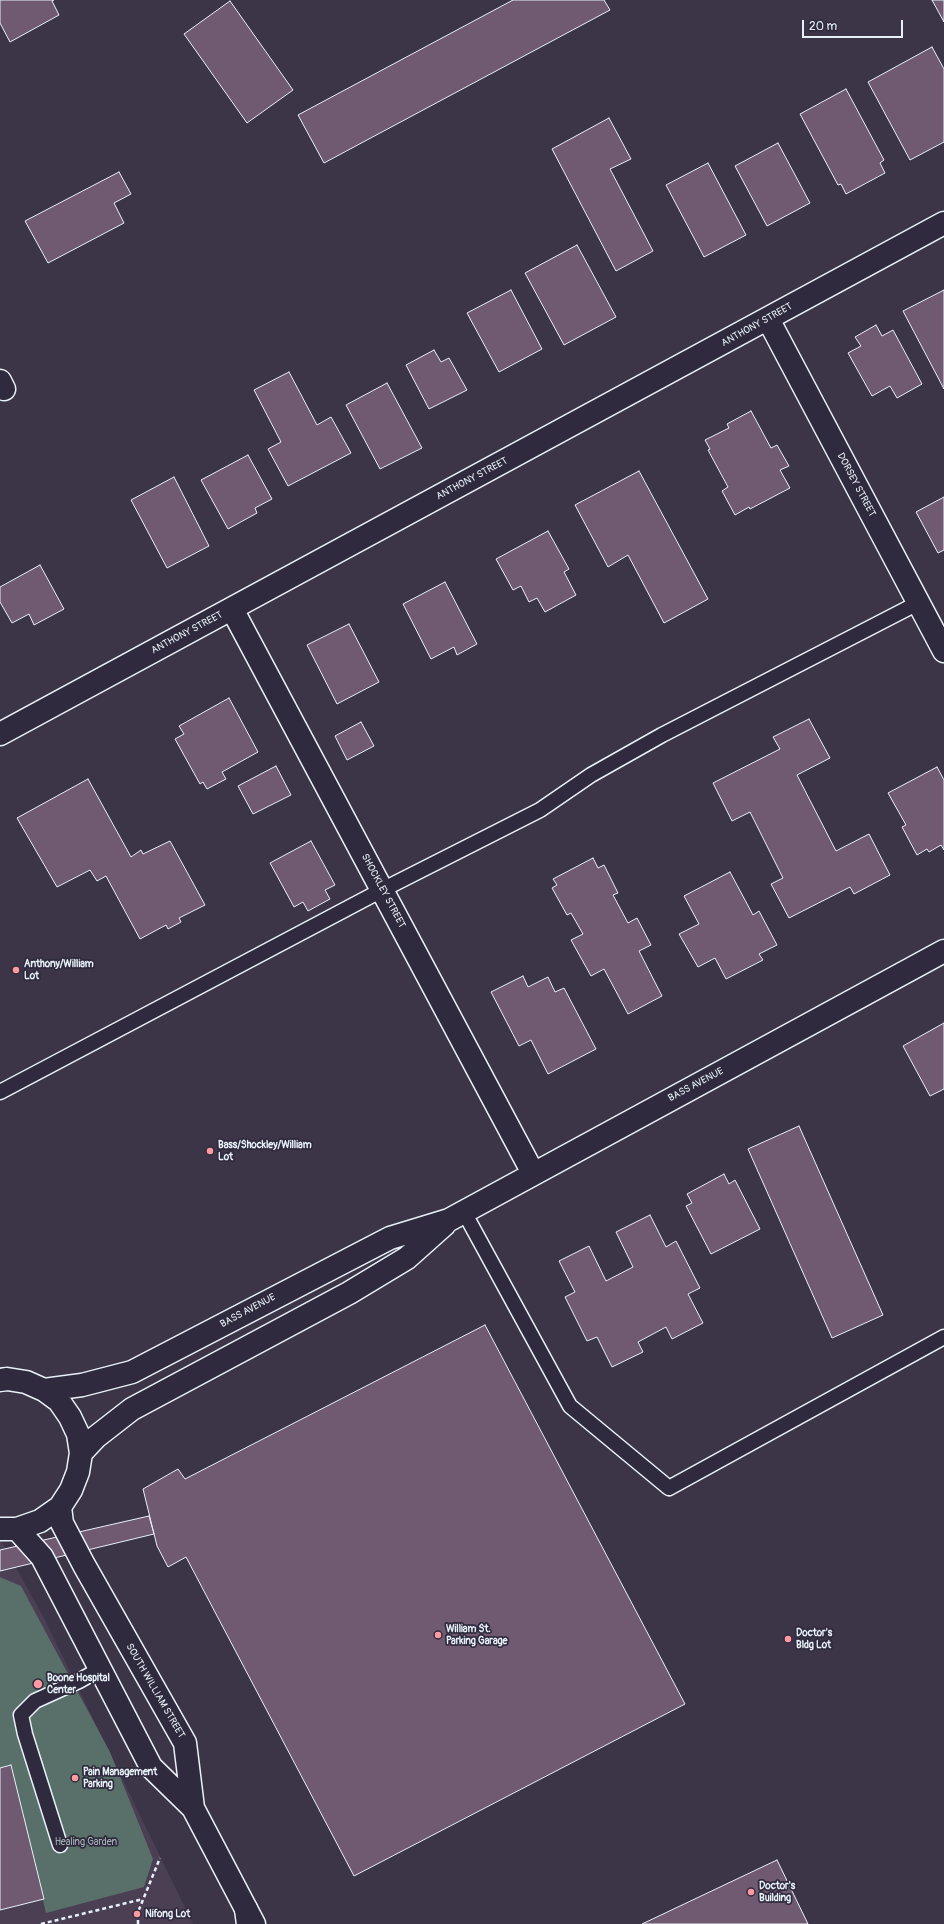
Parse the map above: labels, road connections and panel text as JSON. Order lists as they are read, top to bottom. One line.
{"streets":{"street":["ANTHONY STREET","DORSEY STREET","SHOCKLEY STREET","BASS AVENUE","SOUTH WILLIAM STREET"]},"crossings":[["ANTHONY STREET","DORSEY STREET"],["ANTHONY STREET","SHOCKLEY STREET"],["SHOCKLEY STREET","BASS AVENUE"]],"parks":["Healing Garden"],"places":["Anthony/William Lot","Bass/Shockley/William Lot","William St. Parking Garage","Doctor's Bldg Lot","Boone Hospital Center","Pain Management Parking","Doctor's Building","Nifong Lot"],"scale_bar":"20 m"}
